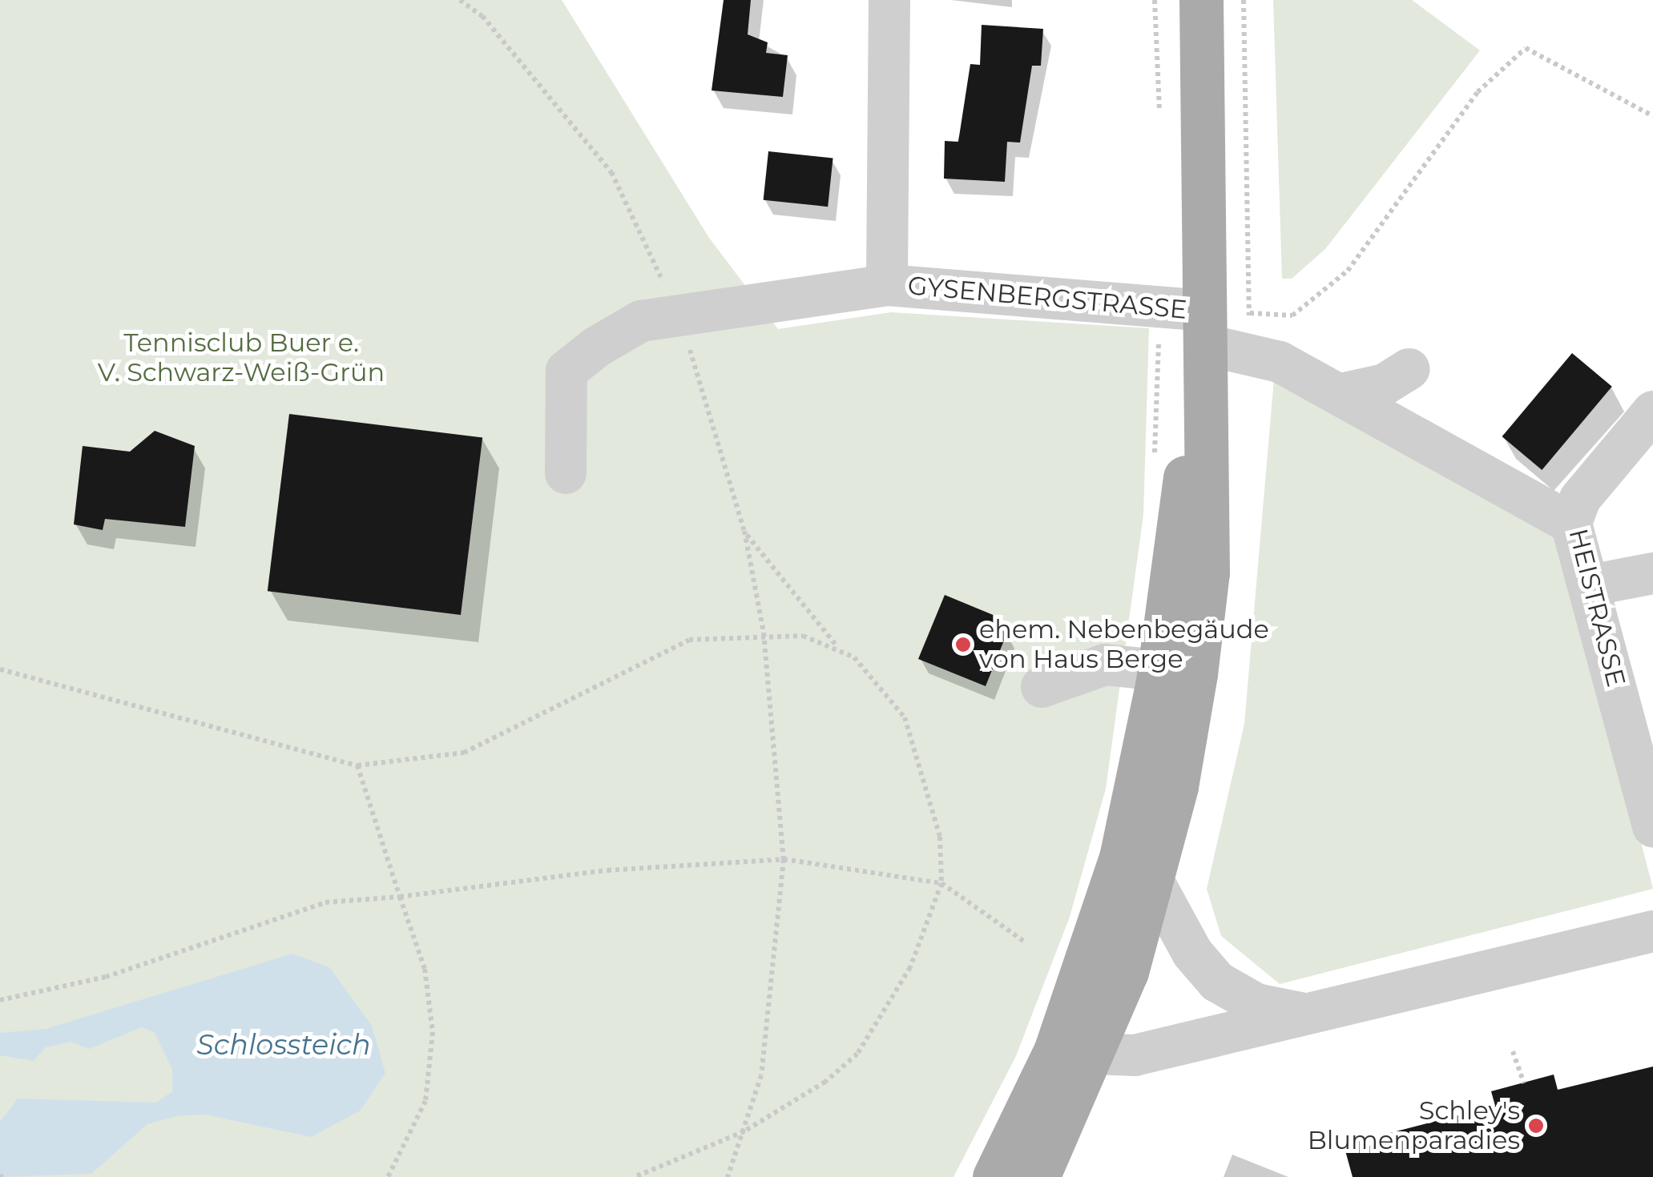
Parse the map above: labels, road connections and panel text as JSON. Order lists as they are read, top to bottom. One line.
{"streets":{"street":["GYSENBERGSTRASSE","HEISTRASSE"]},"crossings":[["GYSENBERGSTRASSE","HEISTRASSE"]],"water":["Schlossteich"],"parks":["Tennisclub Buer e. V. Schwarz-Weiß-Grün"],"places":["ehem. Nebenbegäude von Haus Berge","Schley's Blumenparadies"]}
